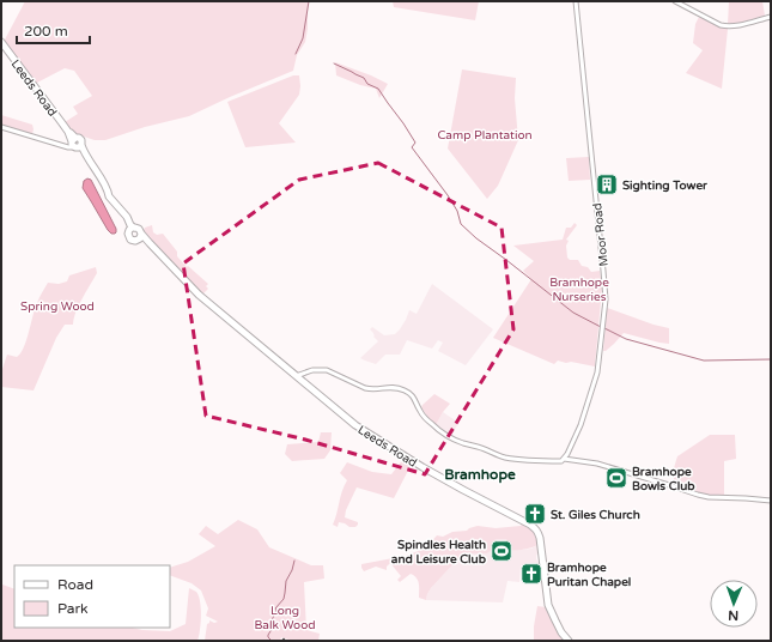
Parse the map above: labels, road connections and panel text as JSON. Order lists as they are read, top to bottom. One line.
{"streets":{"highway":["Leeds Road"],"street":["Moor Road"]},"districts":["Bramhope"],"parks":["Camp Plantation","Bramhope Nurseries","Spring Wood","Long Balk Wood"],"places":{"building":["Sighting Tower"],"sports":["Bramhope Bowls Club","Spindles Health and Leisure Club"],"church":["St. Giles Church","Bramhope Puritan Chapel"]},"legend":["Road","Park"],"scale_bar":"200 m","north":"bottom"}
